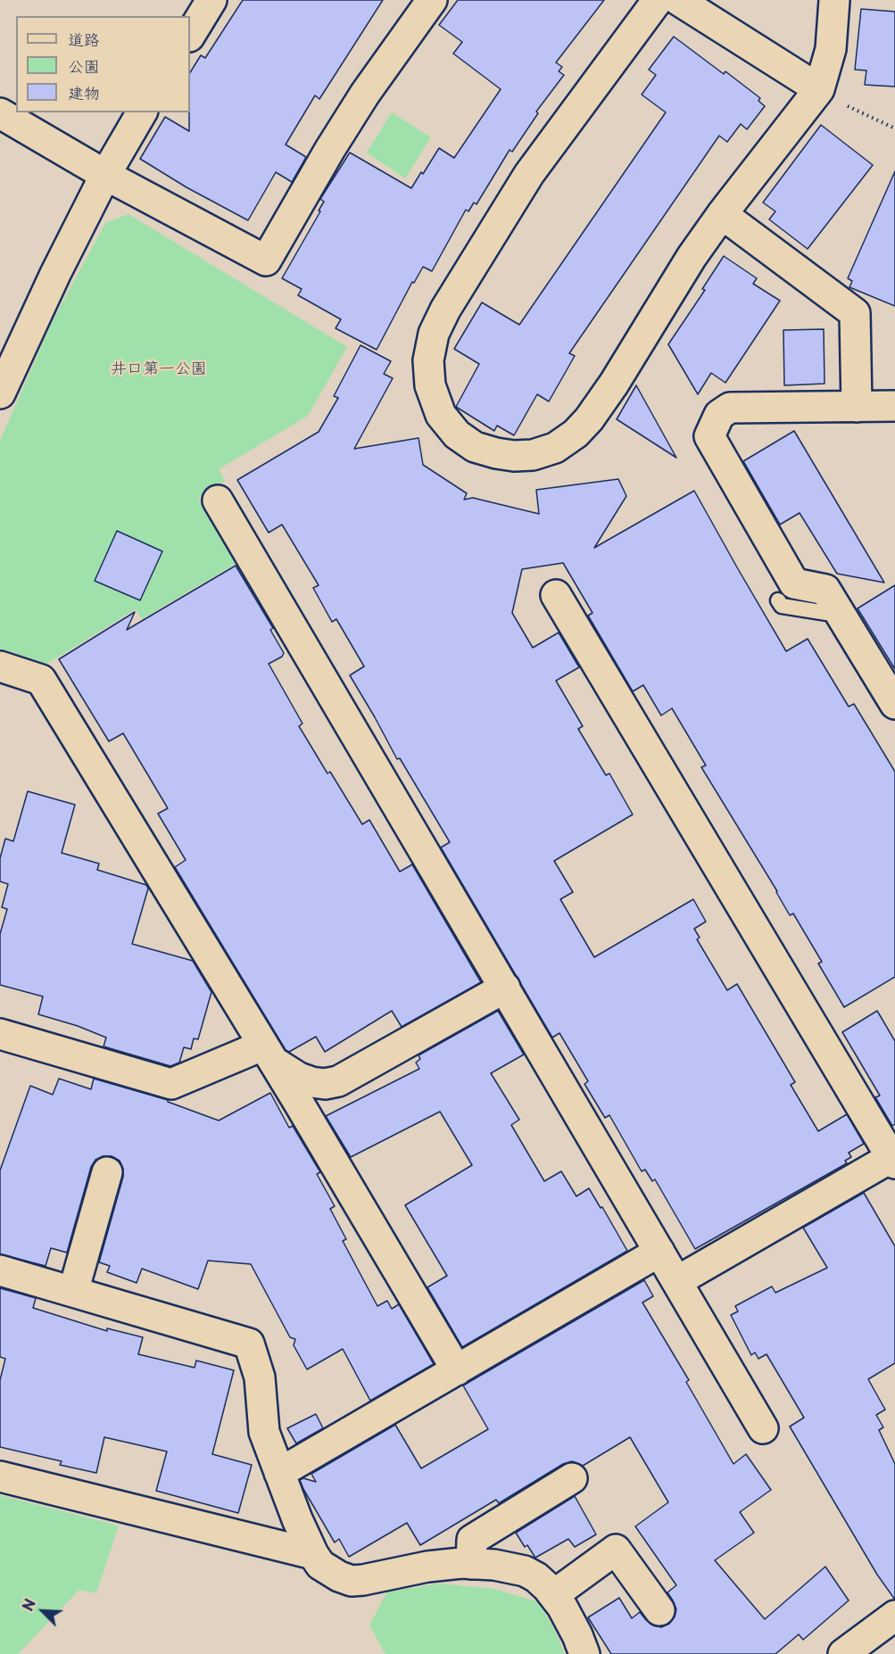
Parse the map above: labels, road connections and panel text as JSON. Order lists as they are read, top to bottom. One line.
{"parks":["井口第一公園"],"legend":["道路","公園","建物"],"north":"top left"}
